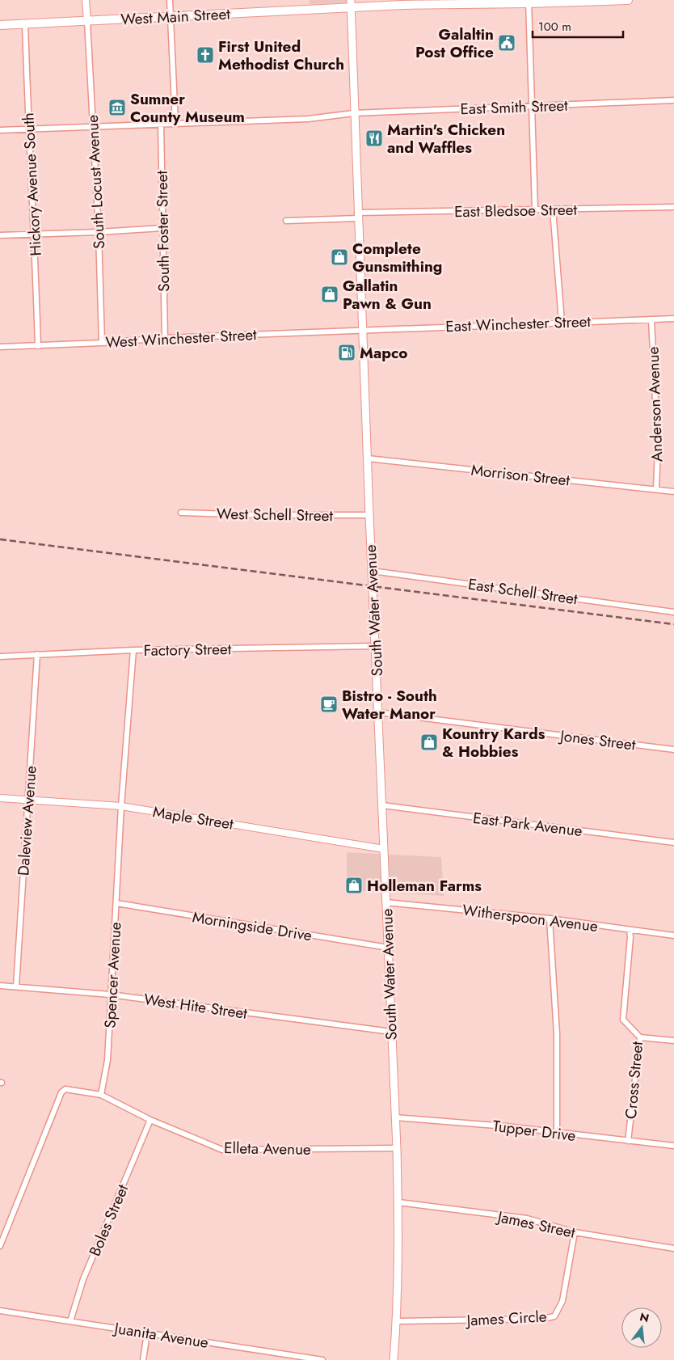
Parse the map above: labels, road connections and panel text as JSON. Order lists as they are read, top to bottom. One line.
{"streets":{"main road":["West Main Street","South Water Avenue"],"street":["East Smith Street","South Locust Avenue","Hickory Avenue South","East Bledsoe Street","South Foster Street","East Winchester Street","West Winchester Street","Anderson Avenue","Morrison Street","West Schell Street","East Schell Street","Factory Street","Jones Street","Maple Street","Daleview Avenue","East Park Avenue","Witherspoon Avenue","Morningside Drive","Spencer Avenue","West Hite Street","Cross Street","Tupper Drive","Elleta Avenue","Boles Street","James Street","James Circle","Juanita Avenue"]},"crossings":[["West Main Street","South Locust Avenue"],["West Main Street","Hickory Avenue South"],["West Main Street","South Water Avenue"],["East Smith Street","South Locust Avenue"],["East Smith Street","Hickory Avenue South"],["East Smith Street","South Foster Street"],["East Smith Street","South Water Avenue"],["South Locust Avenue","West Winchester Street"],["Hickory Avenue South","West Winchester Street"],["East Bledsoe Street","South Water Avenue"],["South Foster Street","West Winchester Street"],["East Winchester Street","West Winchester Street"],["East Winchester Street","Anderson Avenue"],["East Winchester Street","South Water Avenue"],["West Winchester Street","South Water Avenue"],["Anderson Avenue","Morrison Street"],["Morrison Street","South Water Avenue"],["West Schell Street","South Water Avenue"],["East Schell Street","South Water Avenue"],["South Water Avenue","Factory Street"],["South Water Avenue","Jones Street"],["South Water Avenue","Maple Street"],["South Water Avenue","East Park Avenue"],["South Water Avenue","Witherspoon Avenue"],["South Water Avenue","Morningside Drive"],["South Water Avenue","West Hite Street"],["South Water Avenue","Tupper Drive"],["South Water Avenue","Elleta Avenue"],["South Water Avenue","James Street"],["South Water Avenue","James Circle"],["Factory Street","Daleview Avenue"],["Factory Street","Spencer Avenue"],["Maple Street","Daleview Avenue"],["Maple Street","Spencer Avenue"],["Daleview Avenue","West Hite Street"],["Witherspoon Avenue","Cross Street"],["Morningside Drive","Spencer Avenue"],["Spencer Avenue","West Hite Street"],["Spencer Avenue","Elleta Avenue"],["Cross Street","Tupper Drive"],["Elleta Avenue","Boles Street"],["Boles Street","Juanita Avenue"],["James Street","James Circle"]],"places":{"public building":["Galaltin Post Office"],"church":["First United Methodist Church"],"museum":["Sumner County Museum"],"restaurant":["Martin's Chicken and Waffles"],"shop":["Complete Gunsmithing","Gallatin Pawn & Gun","Kountry Kards & Hobbies","Holleman Farms"],"fuel station":["Mapco"],"cafe":["Bistro - South Water Manor"]},"scale_bar":"100 m","north":"top"}
